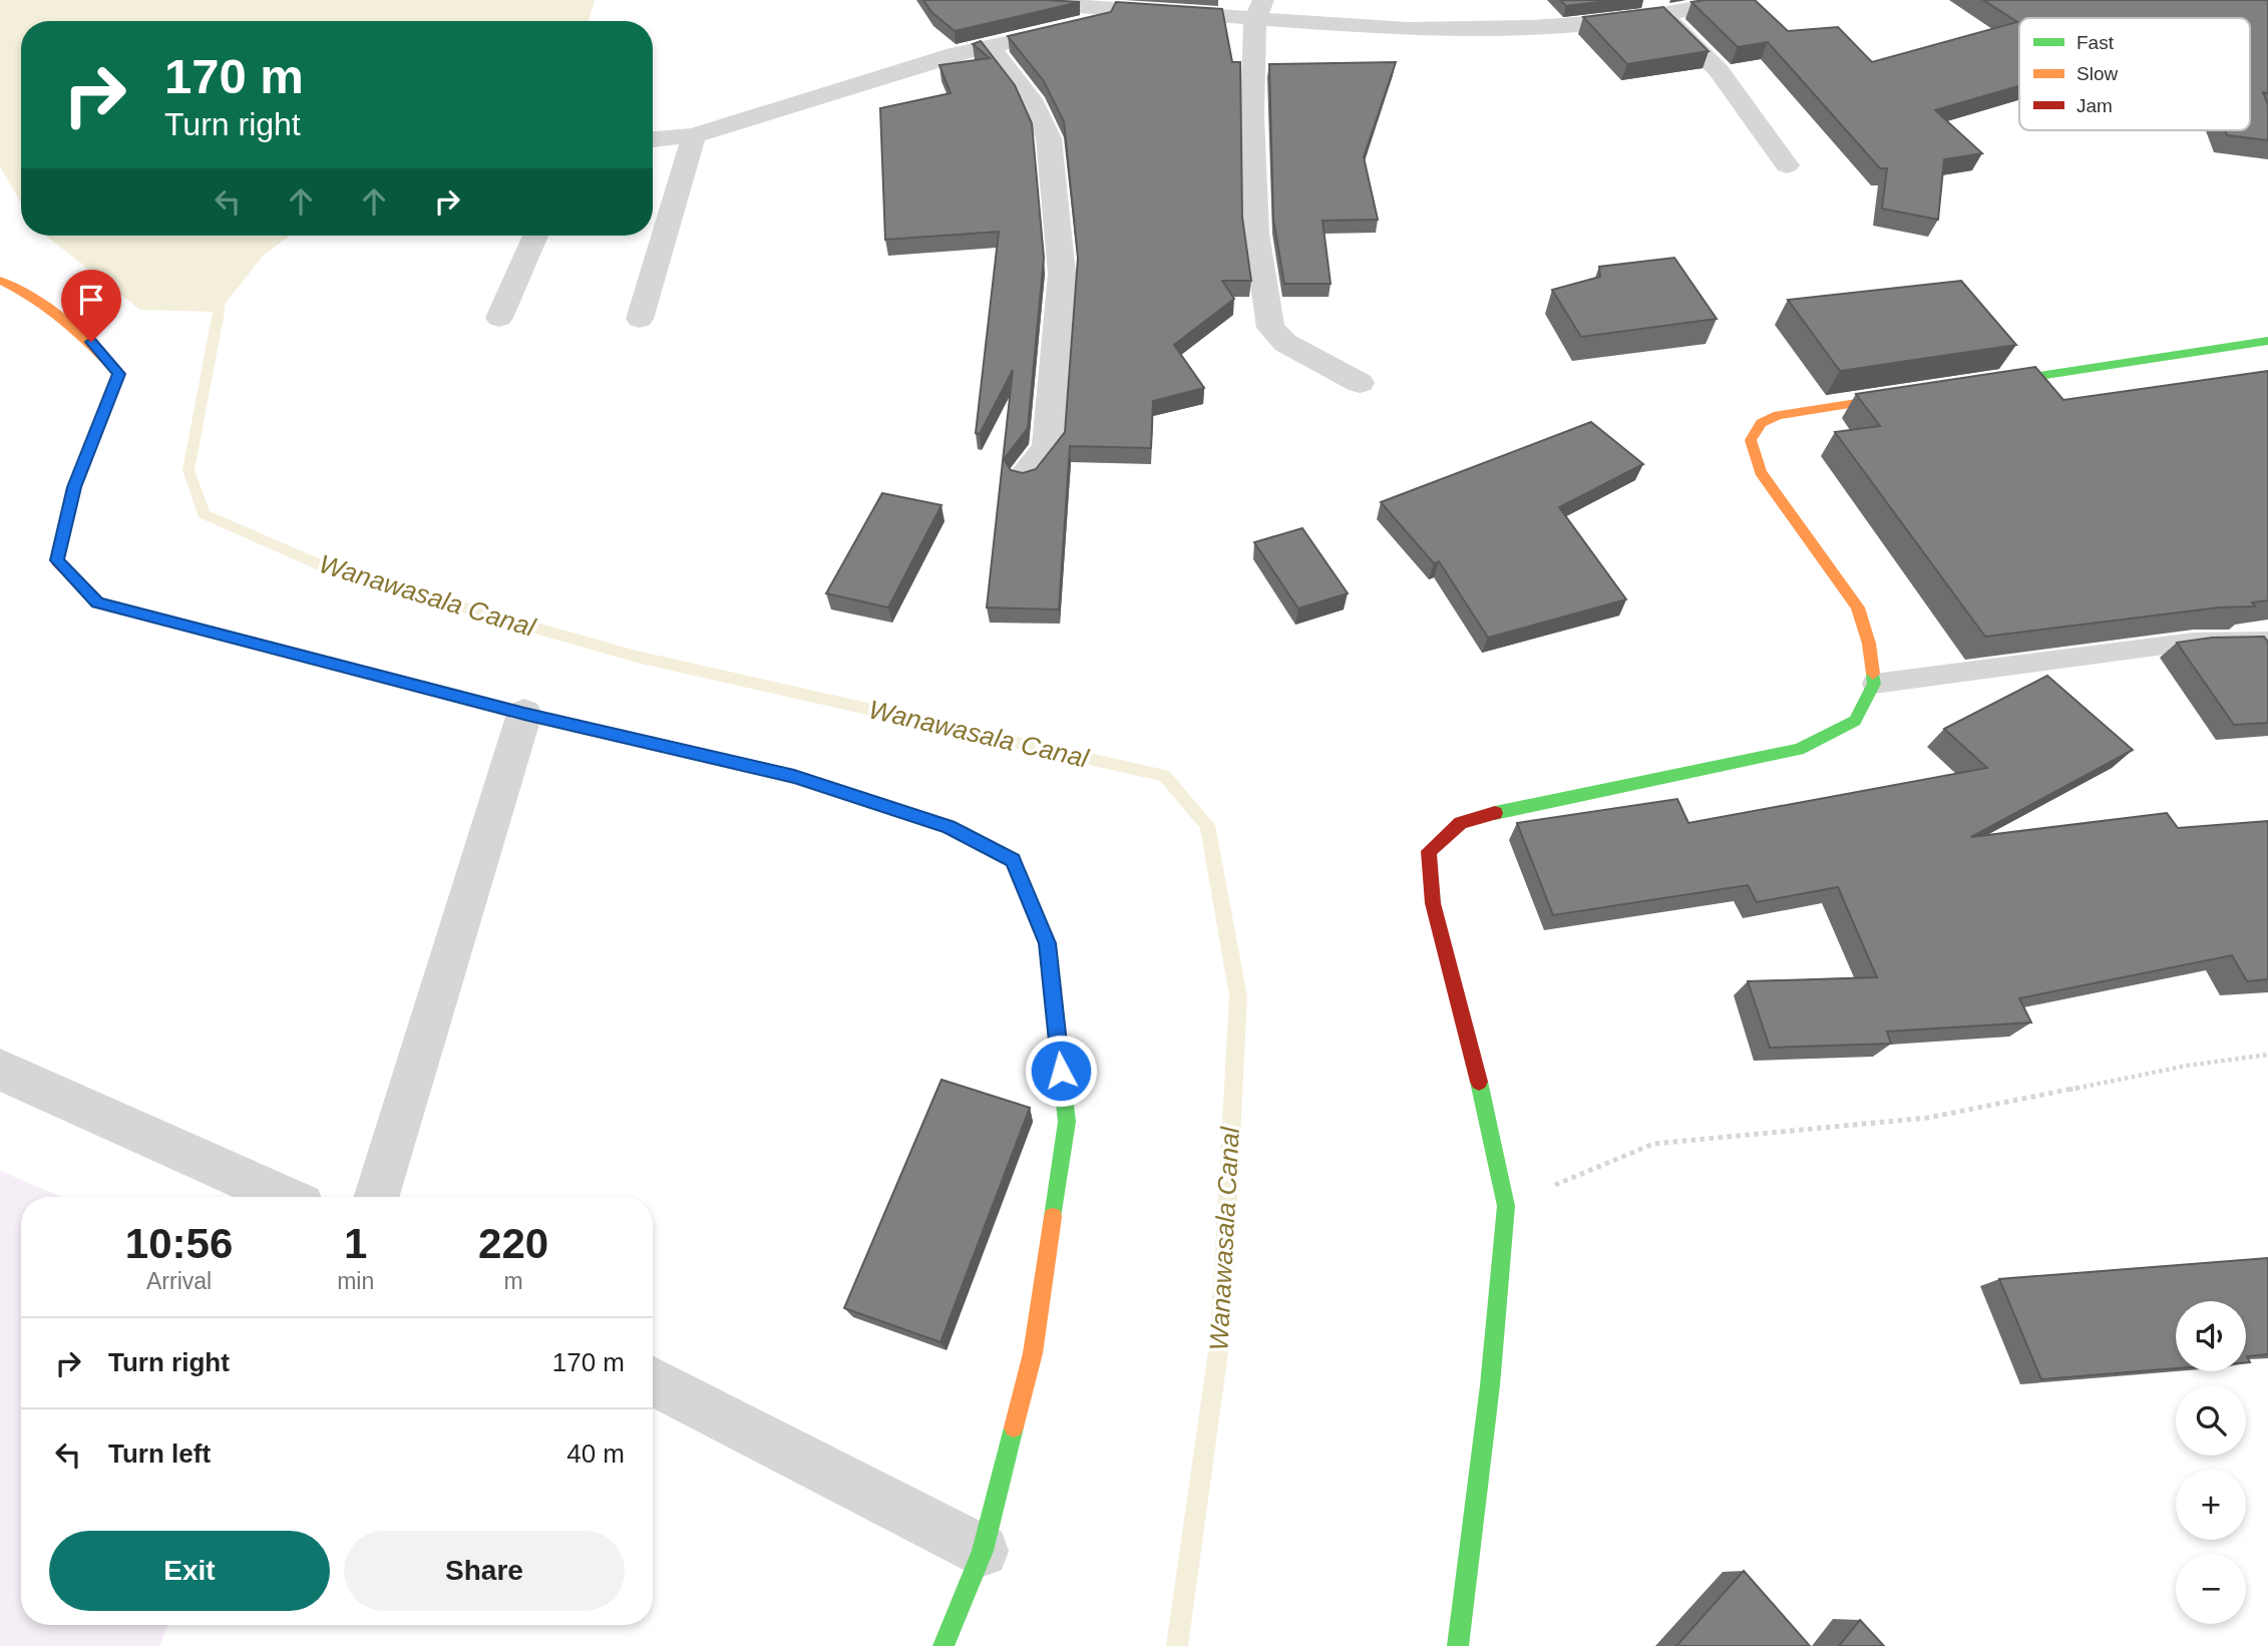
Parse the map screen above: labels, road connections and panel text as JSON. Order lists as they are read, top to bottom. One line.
{"water":["Wanawasala Canal"],"legend":["Fast","Slow","Jam"],"page":{"turn":["170 m","Turn right"],"eta":["10:56","Arrival","1","min","220","m"],"map_buttons":["+","−"],"list":[{"name":"Turn right","value":"170 m"},{"name":"Turn left","value":"40 m"}],"buttons":["Exit","Share"]}}
